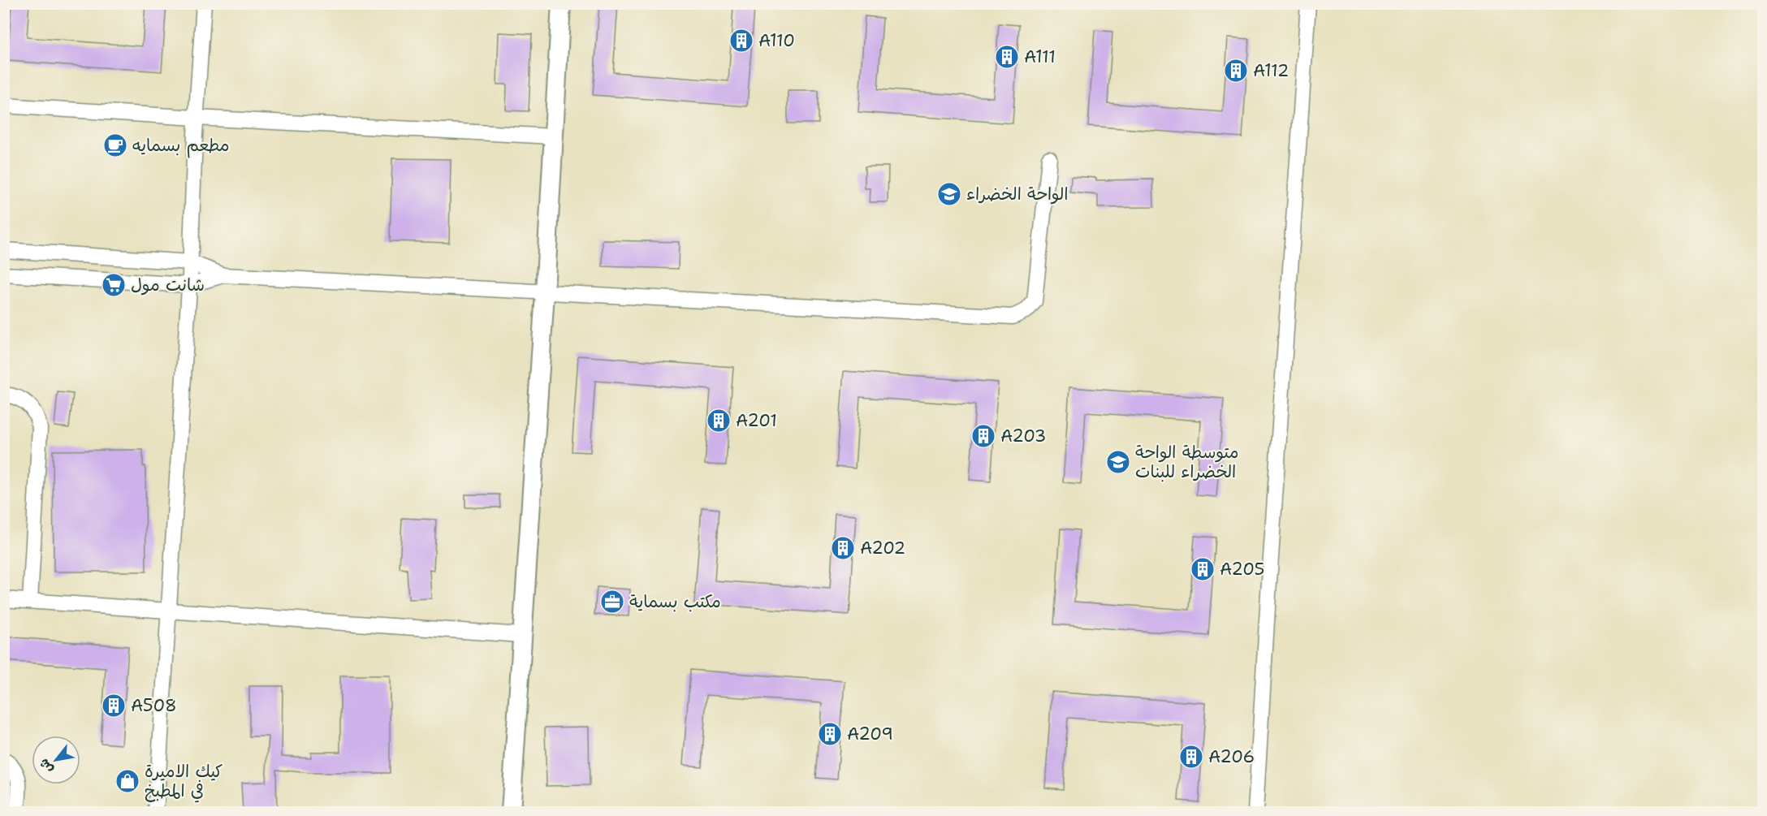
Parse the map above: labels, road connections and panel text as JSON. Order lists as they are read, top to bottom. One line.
{"places":{"building":["A110","A111","A112","A201","A203","A202","A205","A508","A209","A206"],"cafe":["مطعم بسمايه"],"school or university":["الواحة الخضراء","متوسطة الواحة الخضراء للبنات"],"supermarket":["شانت مول"],"office":["مكتب بسماية"],"shop":["كيك الاميرة في المطبخ"]},"north":"bottom left"}
